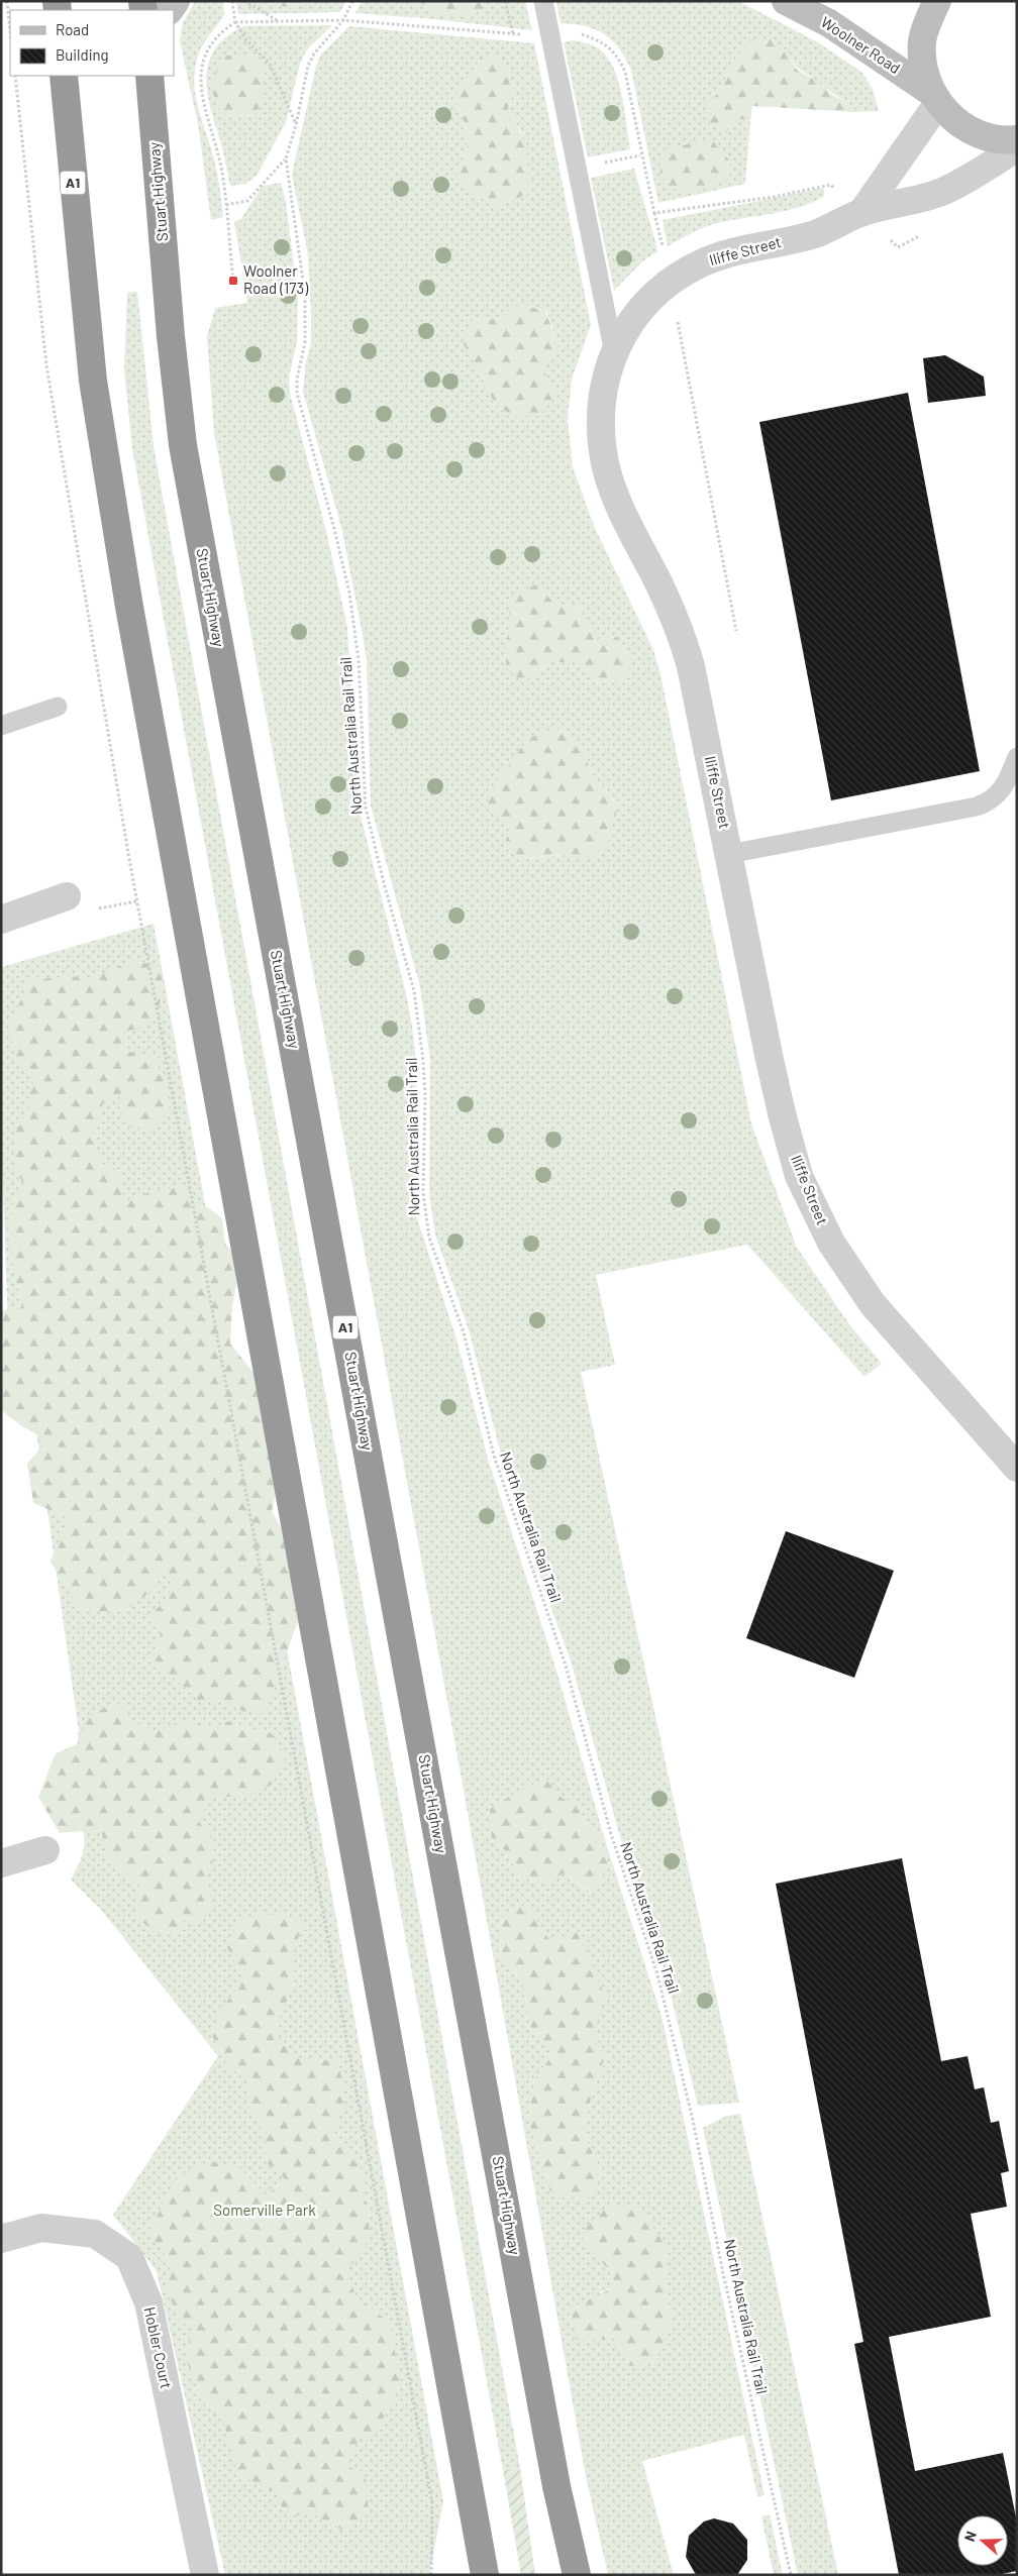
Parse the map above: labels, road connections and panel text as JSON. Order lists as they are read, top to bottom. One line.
{"streets":{"highway":["A1","Stuart Highway"],"main road":["Woolner Road"],"street":["Iliffe Street","Hobler Court"],"path":["North Australia Rail Trail"]},"crossings":[["Woolner Road","Iliffe Street"]],"parks":["Somerville Park"],"places":{"transit":["Woolner Road (173)"]},"legend":["Road","Building"],"north":"left"}
